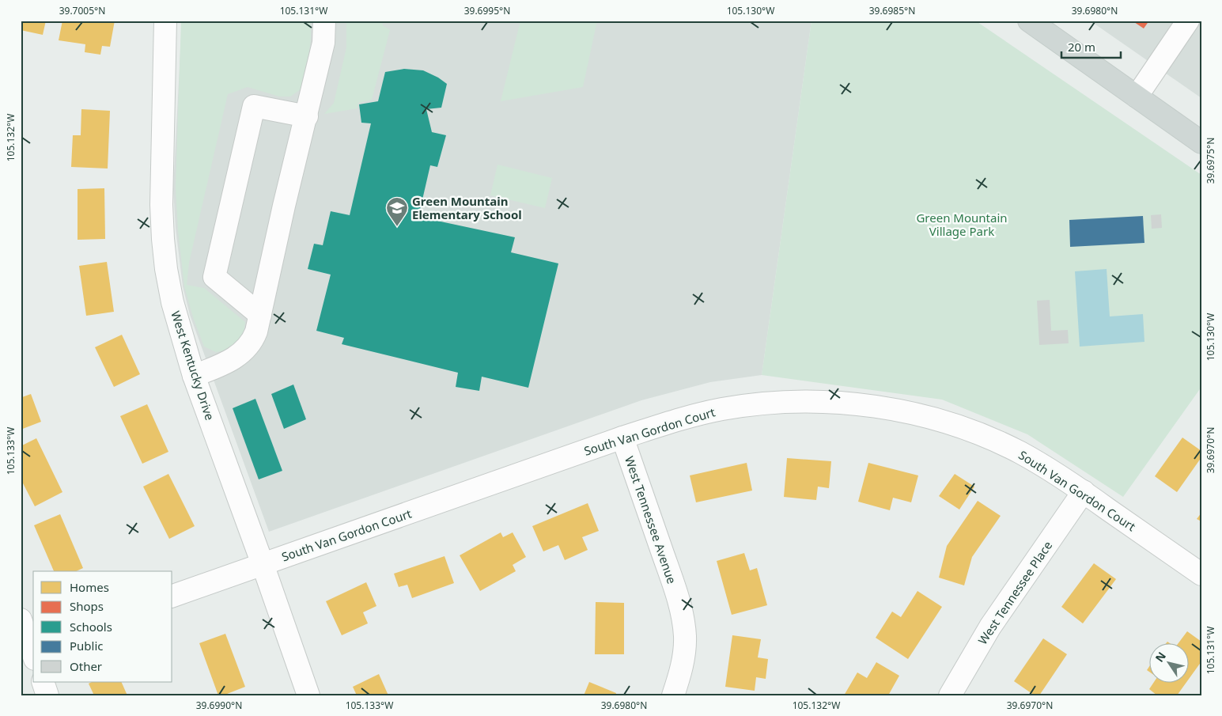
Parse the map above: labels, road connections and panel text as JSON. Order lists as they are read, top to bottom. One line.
{"streets":{"street":["West Kentucky Drive","South Van Gordon Court","West Tennessee Avenue","West Tennessee Place"]},"crossings":[["West Kentucky Drive","South Van Gordon Court"],["South Van Gordon Court","West Tennessee Avenue"],["South Van Gordon Court","West Tennessee Place"]],"parks":["Green Mountain Village Park"],"places":{"school or university":["Green Mountain Elementary School"]},"legend":["Homes","Shops","Schools","Public","Other"],"scale_bar":"20 m","north":"top left","coordinates":["39.7005°N","105.131°W","39.6995°N","105.130°W","39.6985°N","39.6980°N","105.132°W","39.6975°N","39.6970°N","105.133°W","39.6990°N"]}
